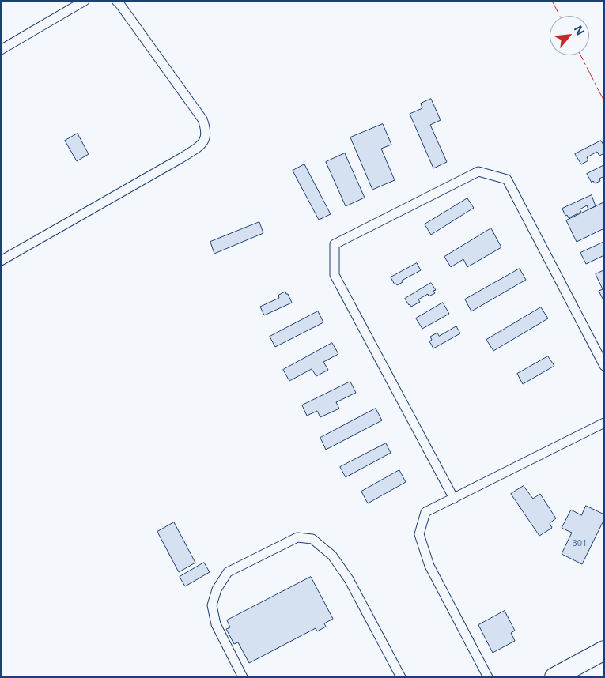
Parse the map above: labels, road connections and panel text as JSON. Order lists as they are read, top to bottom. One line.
{"house_numbers":["301"],"north":"top right"}
